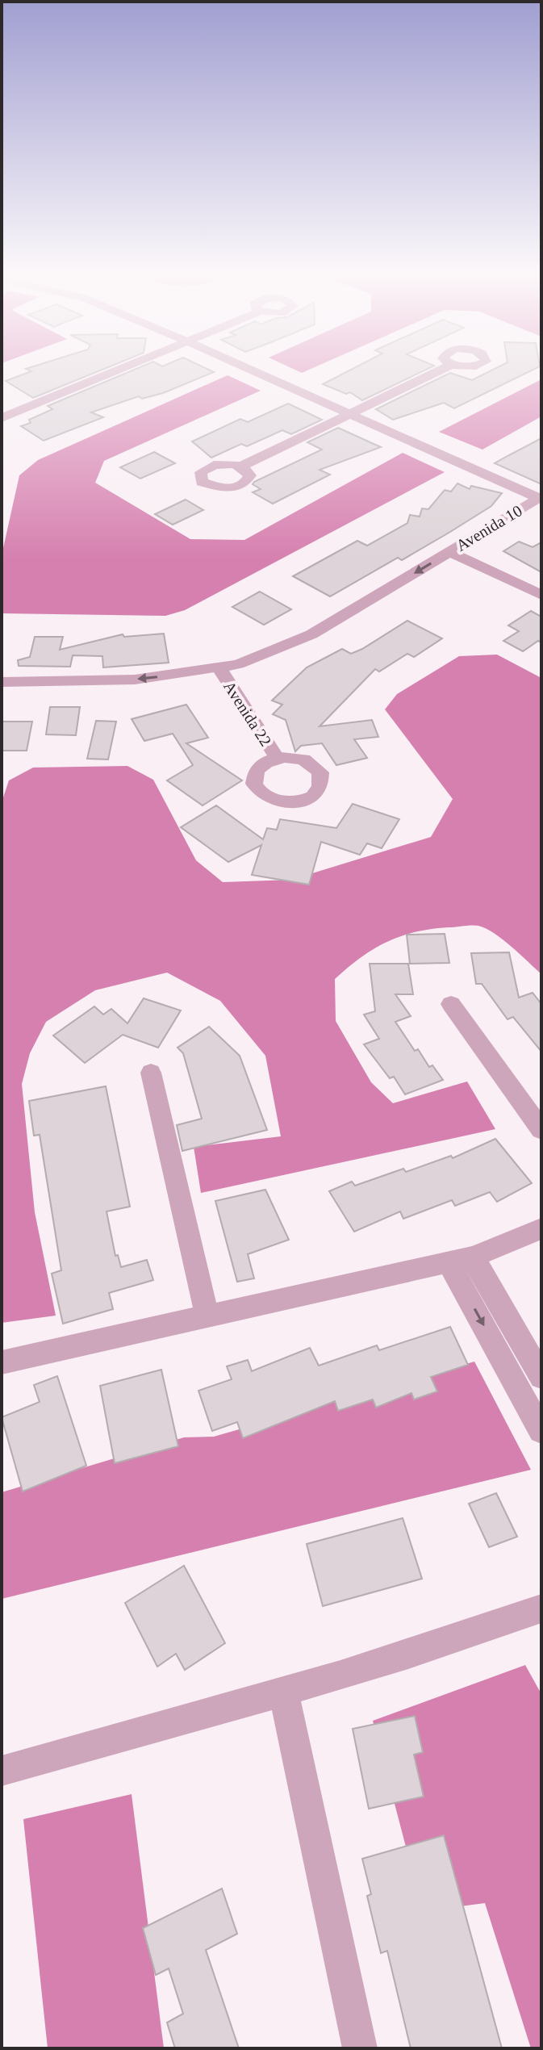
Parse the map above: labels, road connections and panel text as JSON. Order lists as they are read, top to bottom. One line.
{"streets":{"street":["Avenida 10","Avenida 22"]},"crossings":[["Avenida 10","Avenida 22"]]}
